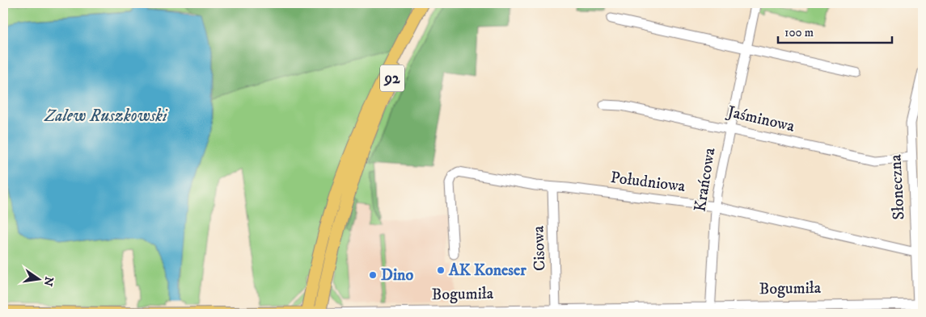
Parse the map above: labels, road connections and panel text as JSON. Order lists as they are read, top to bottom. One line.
{"streets":{"main road":["92","Bogumiła"],"street":["Jaśminowa","Krańcowa","Południowa","Słoneczna","Cisowa"]},"crossings":[["92","Bogumiła"],["Jaśminowa","Krańcowa"],["Jaśminowa","Słoneczna"],["Krańcowa","Południowa"],["Krańcowa","Bogumiła"],["Południowa","Słoneczna"],["Południowa","Cisowa"],["Słoneczna","Bogumiła"],["Cisowa","Bogumiła"]],"water":["Zalew Ruszkowski"],"places":["AK Koneser","Dino"],"scale_bar":"100 m","north":"right"}
